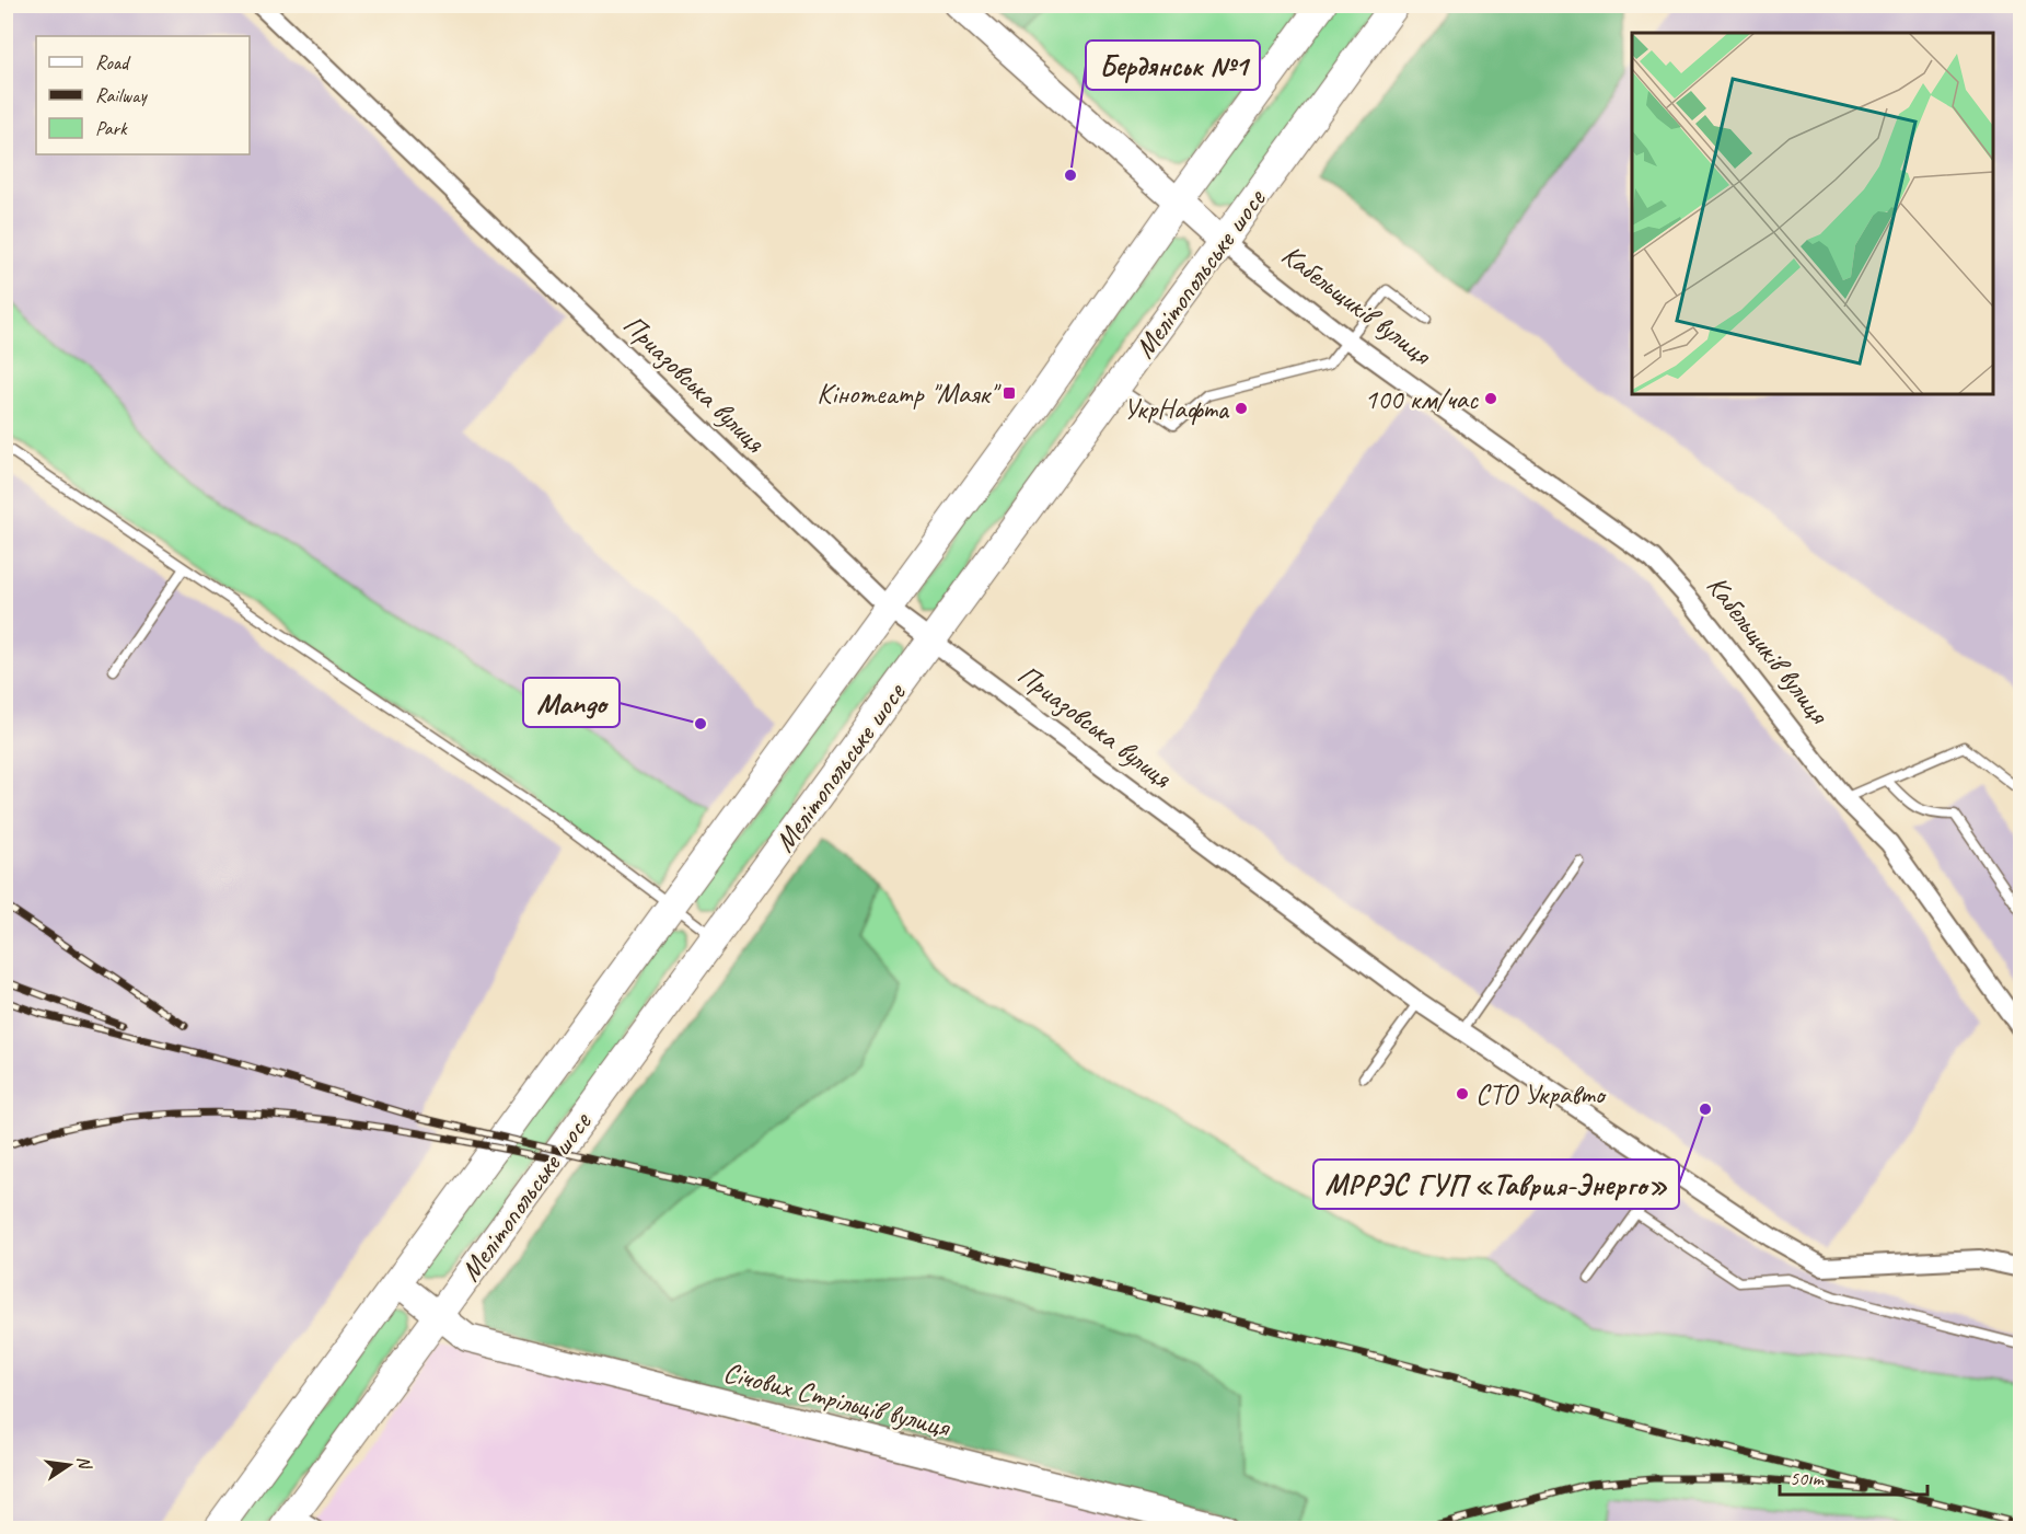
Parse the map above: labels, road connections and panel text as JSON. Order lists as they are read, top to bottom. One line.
{"streets":{"main road":["Мелітопольське шосе"],"street":["Кабельщиків вулиця","Приазовська вулиця","Січових Стрільців вулиця"]},"crossings":[["Мелітопольське шосе","Кабельщиків вулиця"],["Мелітопольське шосе","Приазовська вулиця"],["Мелітопольське шосе","Січових Стрільців вулиця"]],"places":{"other":["Бердянськ №1","100 км/час","УкрНафта","Mango","СТО Укравто","МРРЭС ГУП «Таврия-Энерго»"],"transit":["Кінотеатр \"Маяк\""]},"legend":["Road","Railway","Park"],"scale_bar":"50 m","north":"right"}
